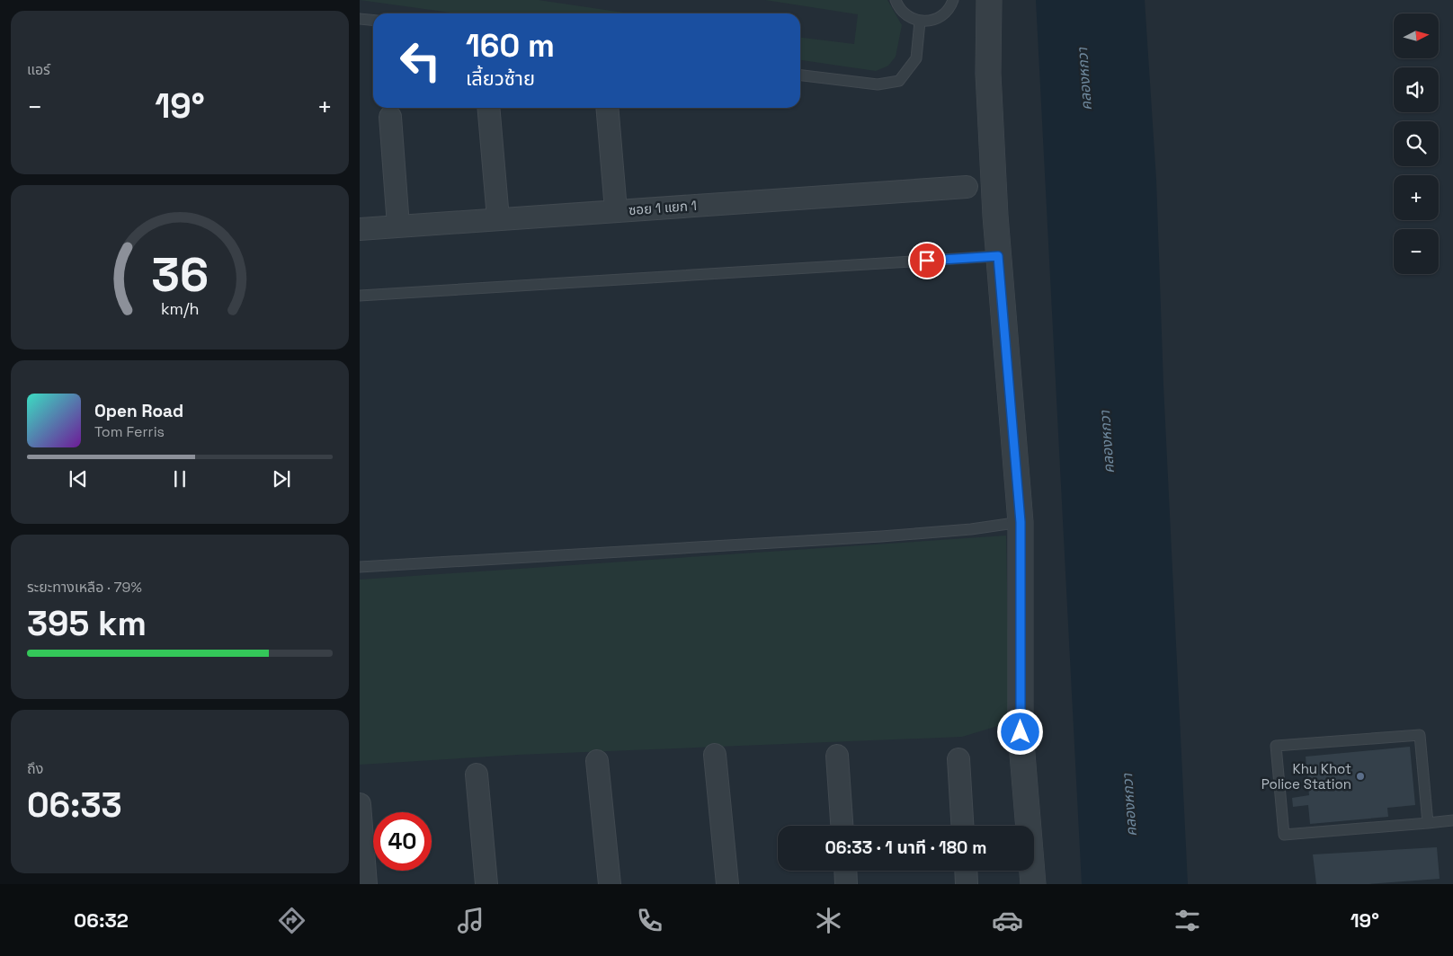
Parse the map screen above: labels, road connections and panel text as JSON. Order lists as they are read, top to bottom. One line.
{"streets":{"street":["ซอย 1 แยก 1"]},"water":["คลองหกวา"],"places":["Khu Khot Police Station"],"north":"right","page":{"tile":["แอร์",["ระยะทางเหลือ · 79%","395 km"],["ถึง","06:33"]],"map_buttons":["+","−"],"turn":["160 m","เลี้ยวซ้าย"],"heat":["−","19°","+"],"song":["Open Road","Tom Ferris"],"limit":"40","trip":"06:33 · 1 นาที · 180 m","tabs":["06:32","19°"],"gauge":["36","km/h"]}}
